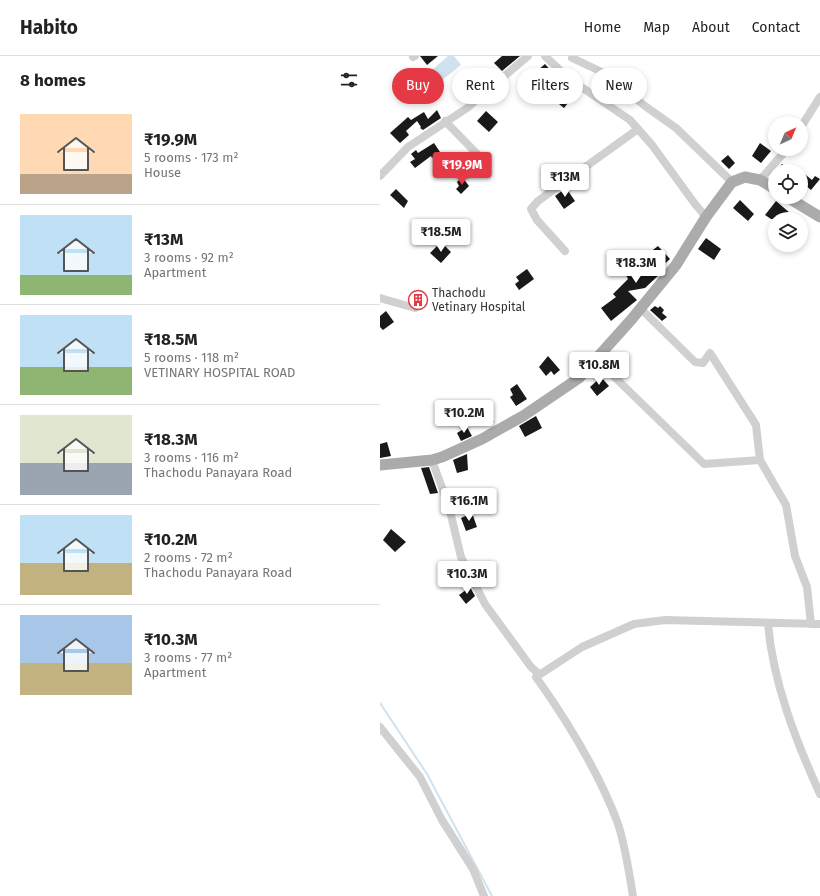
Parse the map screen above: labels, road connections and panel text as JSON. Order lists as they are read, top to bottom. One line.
{"places":{"building":["Thachodu Vetinary Hospital"]},"north":"top right","page":{"header":"Habito","nav":["Home","Map","About","Contact"],"heading":"8 homes","chip":["Buy","Rent","Filters","New"],"list":[{"name":"₹19.9M","note":"5 rooms · 173 m² · House"},{"name":"₹13M","note":"3 rooms · 92 m² · Apartment"},{"name":"₹18.5M","note":"5 rooms · 118 m² · VETINARY HOSPITAL ROAD"},{"name":"₹18.3M","note":"3 rooms · 116 m² · Thachodu Panayara Road"},{"name":"₹10.2M","note":"2 rooms · 72 m² · Thachodu Panayara Road"},{"name":"₹10.3M","note":"3 rooms · 77 m² · Apartment"}],"price":["₹19.9M","₹13M","₹18.5M","₹18.3M","₹10.8M","₹10.2M","₹16.1M","₹10.3M"]}}
